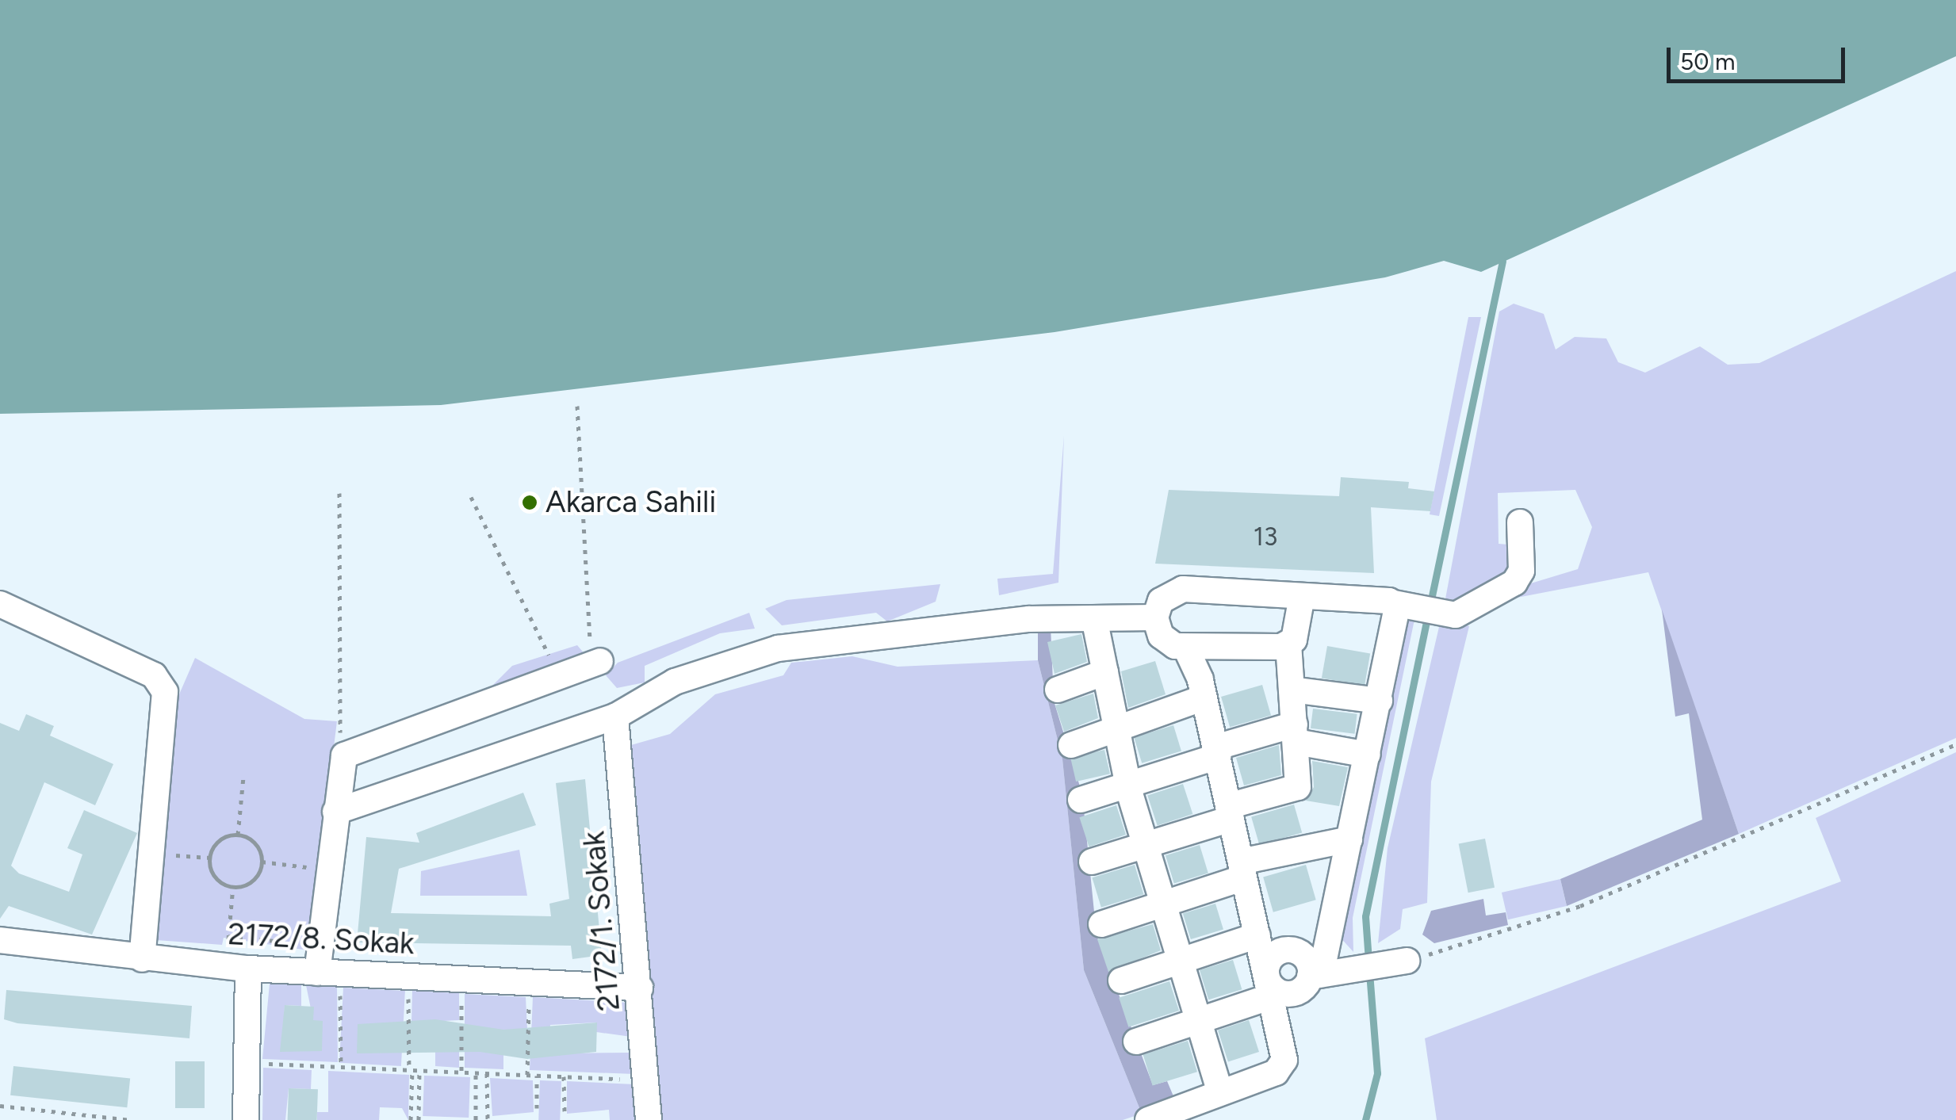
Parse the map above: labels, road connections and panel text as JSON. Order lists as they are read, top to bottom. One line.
{"streets":{"street":["2172/1. Sokak","2172/8. Sokak"]},"crossings":[["2172/1. Sokak","2172/8. Sokak"]],"places":["Akarca Sahili"],"house_numbers":["13"],"scale_bar":"50 m"}
